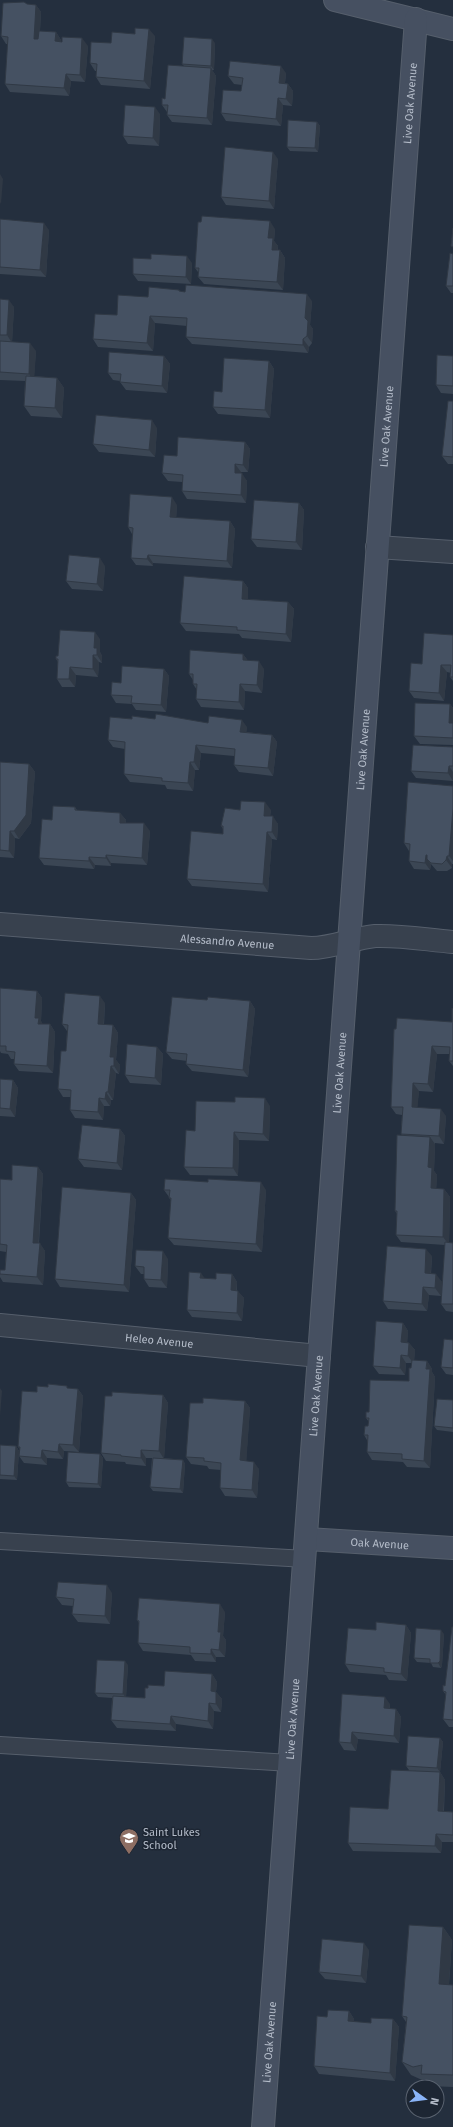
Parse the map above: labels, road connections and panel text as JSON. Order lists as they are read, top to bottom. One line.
{"streets":{"street":["Live Oak Avenue","Alessandro Avenue","Heleo Avenue","Oak Avenue"]},"crossings":[["Live Oak Avenue","Alessandro Avenue"],["Live Oak Avenue","Heleo Avenue"],["Live Oak Avenue","Oak Avenue"]],"places":{"school or university":["Saint Lukes School"]},"north":"right"}
